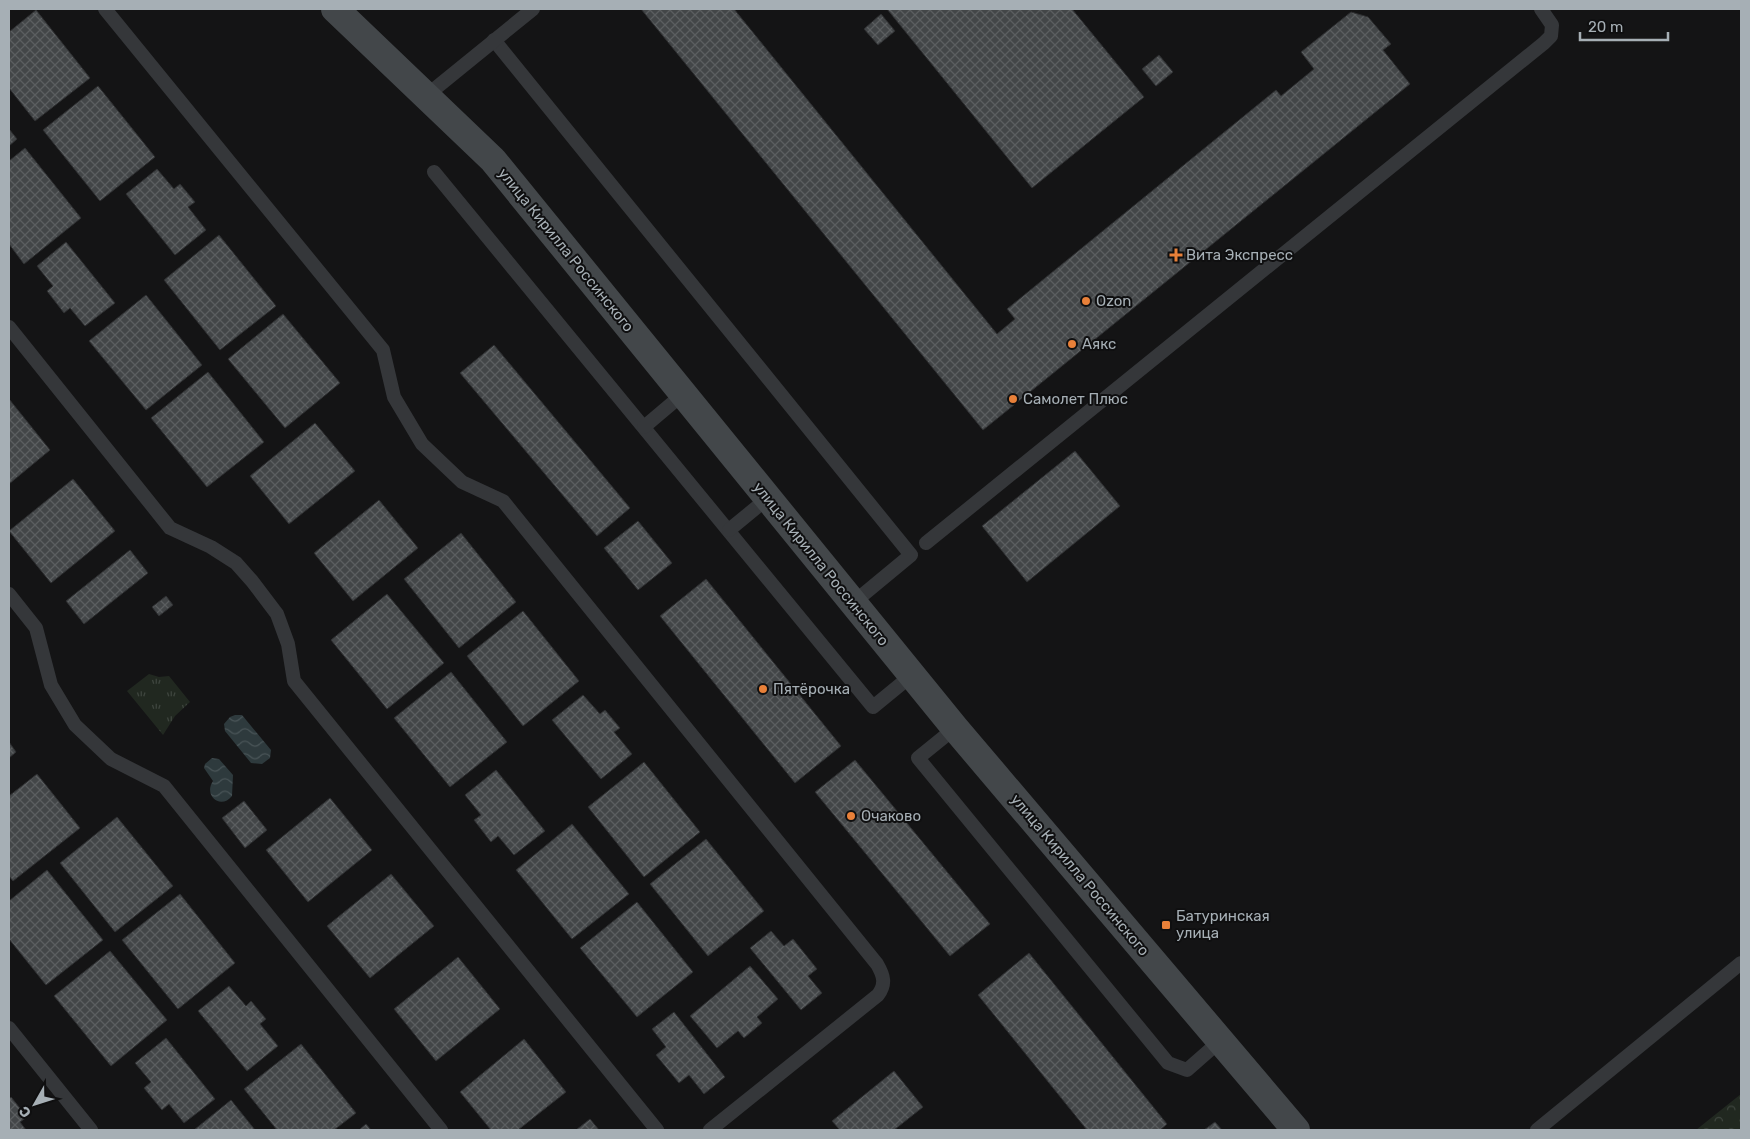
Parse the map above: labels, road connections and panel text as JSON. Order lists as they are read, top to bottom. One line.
{"streets":{"main road":["улица Кирилла Россинского"]},"places":{"health":["Вита Экспресс"],"other":["Ozon","Аякс","Самолет Плюс","Пятёрочка","Очаково"],"transit":["Батуринская улица"]},"scale_bar":"20 m","north":"bottom left"}
